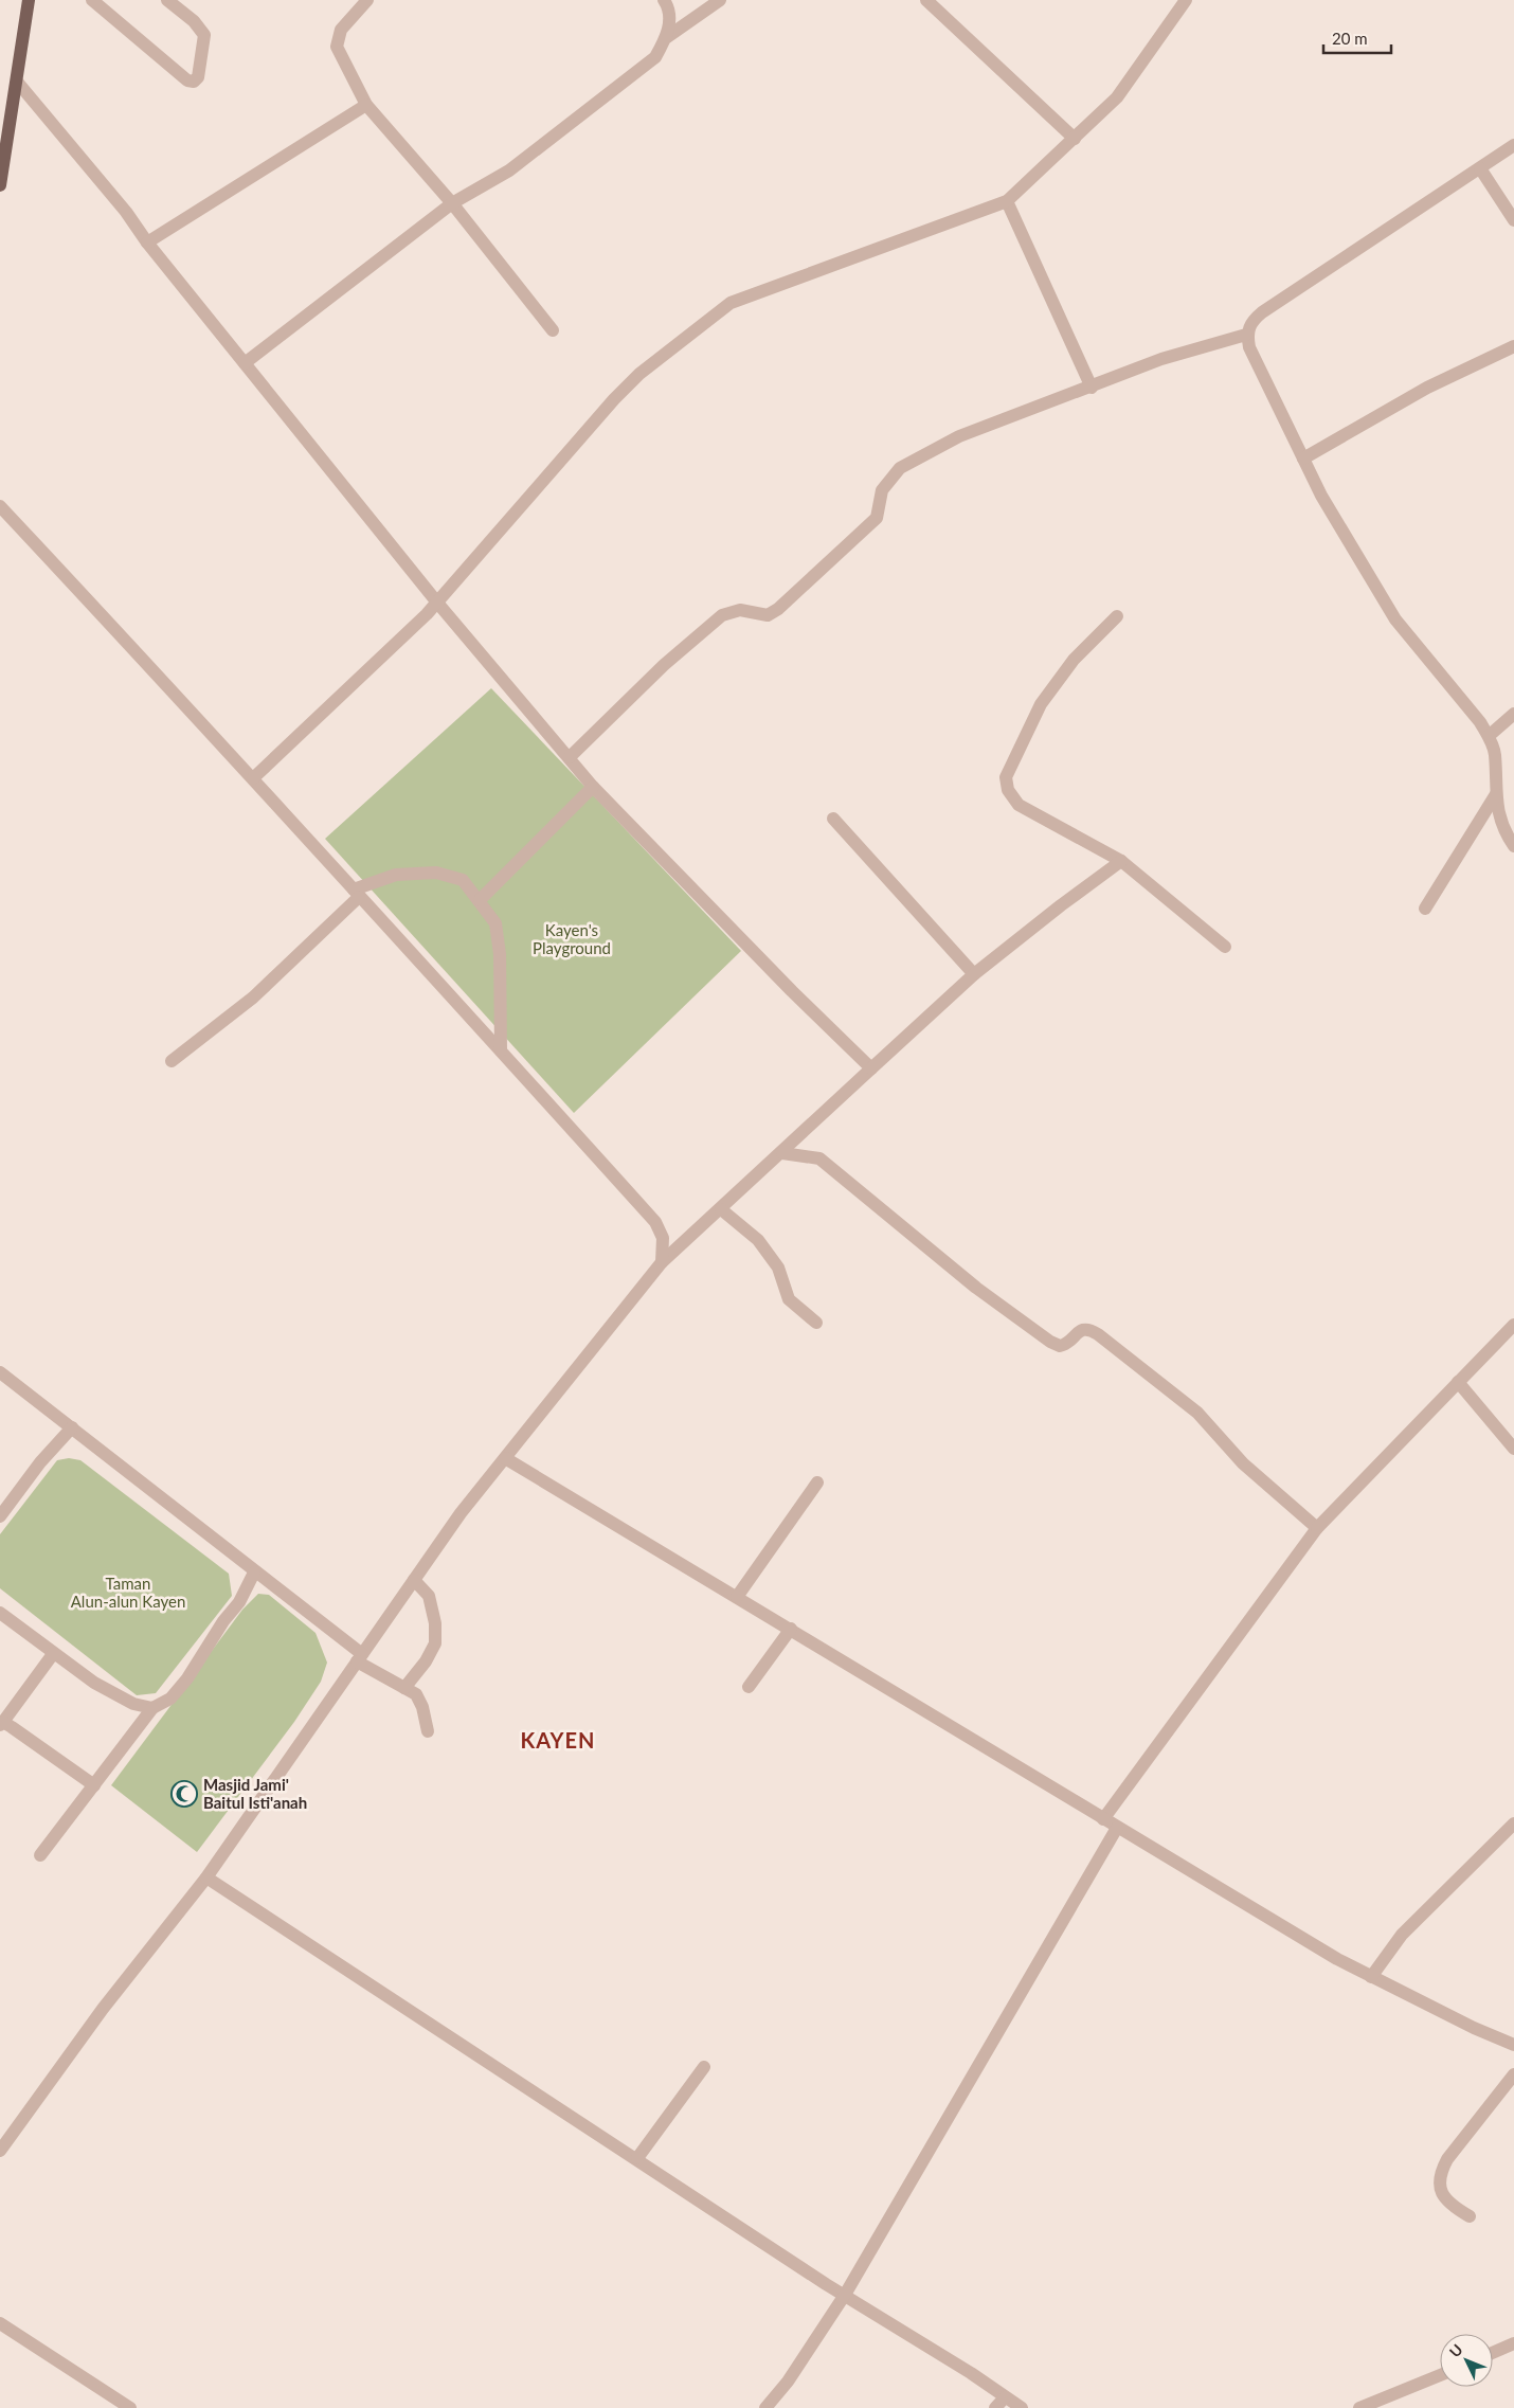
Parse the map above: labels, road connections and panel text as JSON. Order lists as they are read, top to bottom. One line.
{"districts":["KAYEN"],"parks":["Kayen's Playground","Taman Alun-alun Kayen"],"places":{"mosque":["Masjid Jami' Baitul Isti'anah"]},"scale_bar":"20 m","north":"top left"}
